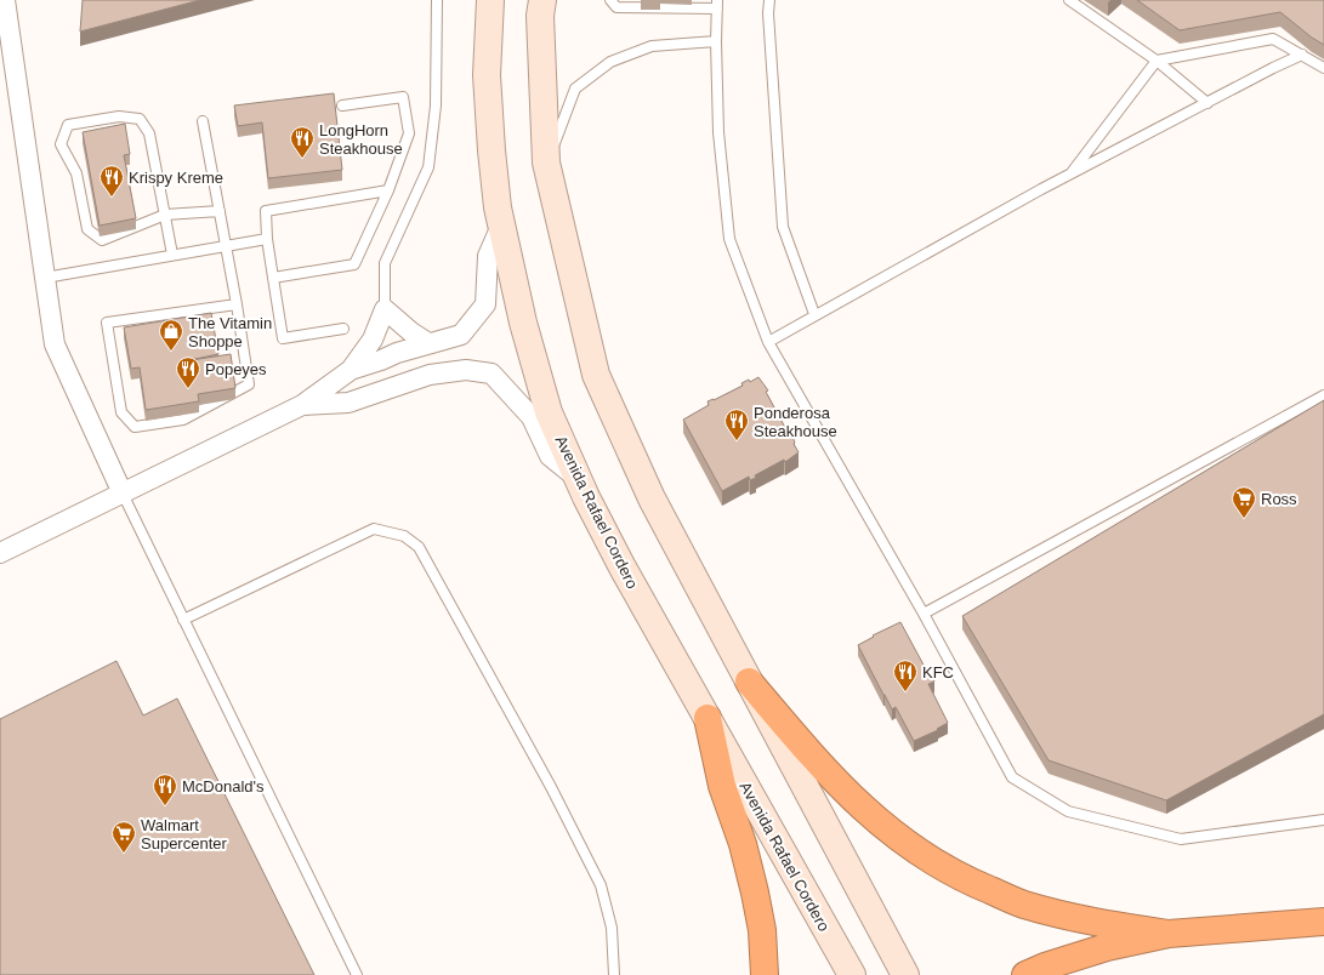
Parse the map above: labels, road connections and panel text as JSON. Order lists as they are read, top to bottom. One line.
{"streets":{"main road":["Avenida Rafael Cordero"]},"places":{"restaurant":["LongHorn Steakhouse","Krispy Kreme","Popeyes","Ponderosa Steakhouse","KFC","McDonald's"],"shop":["The Vitamin Shoppe"],"supermarket":["Ross","Walmart Supercenter"]}}
